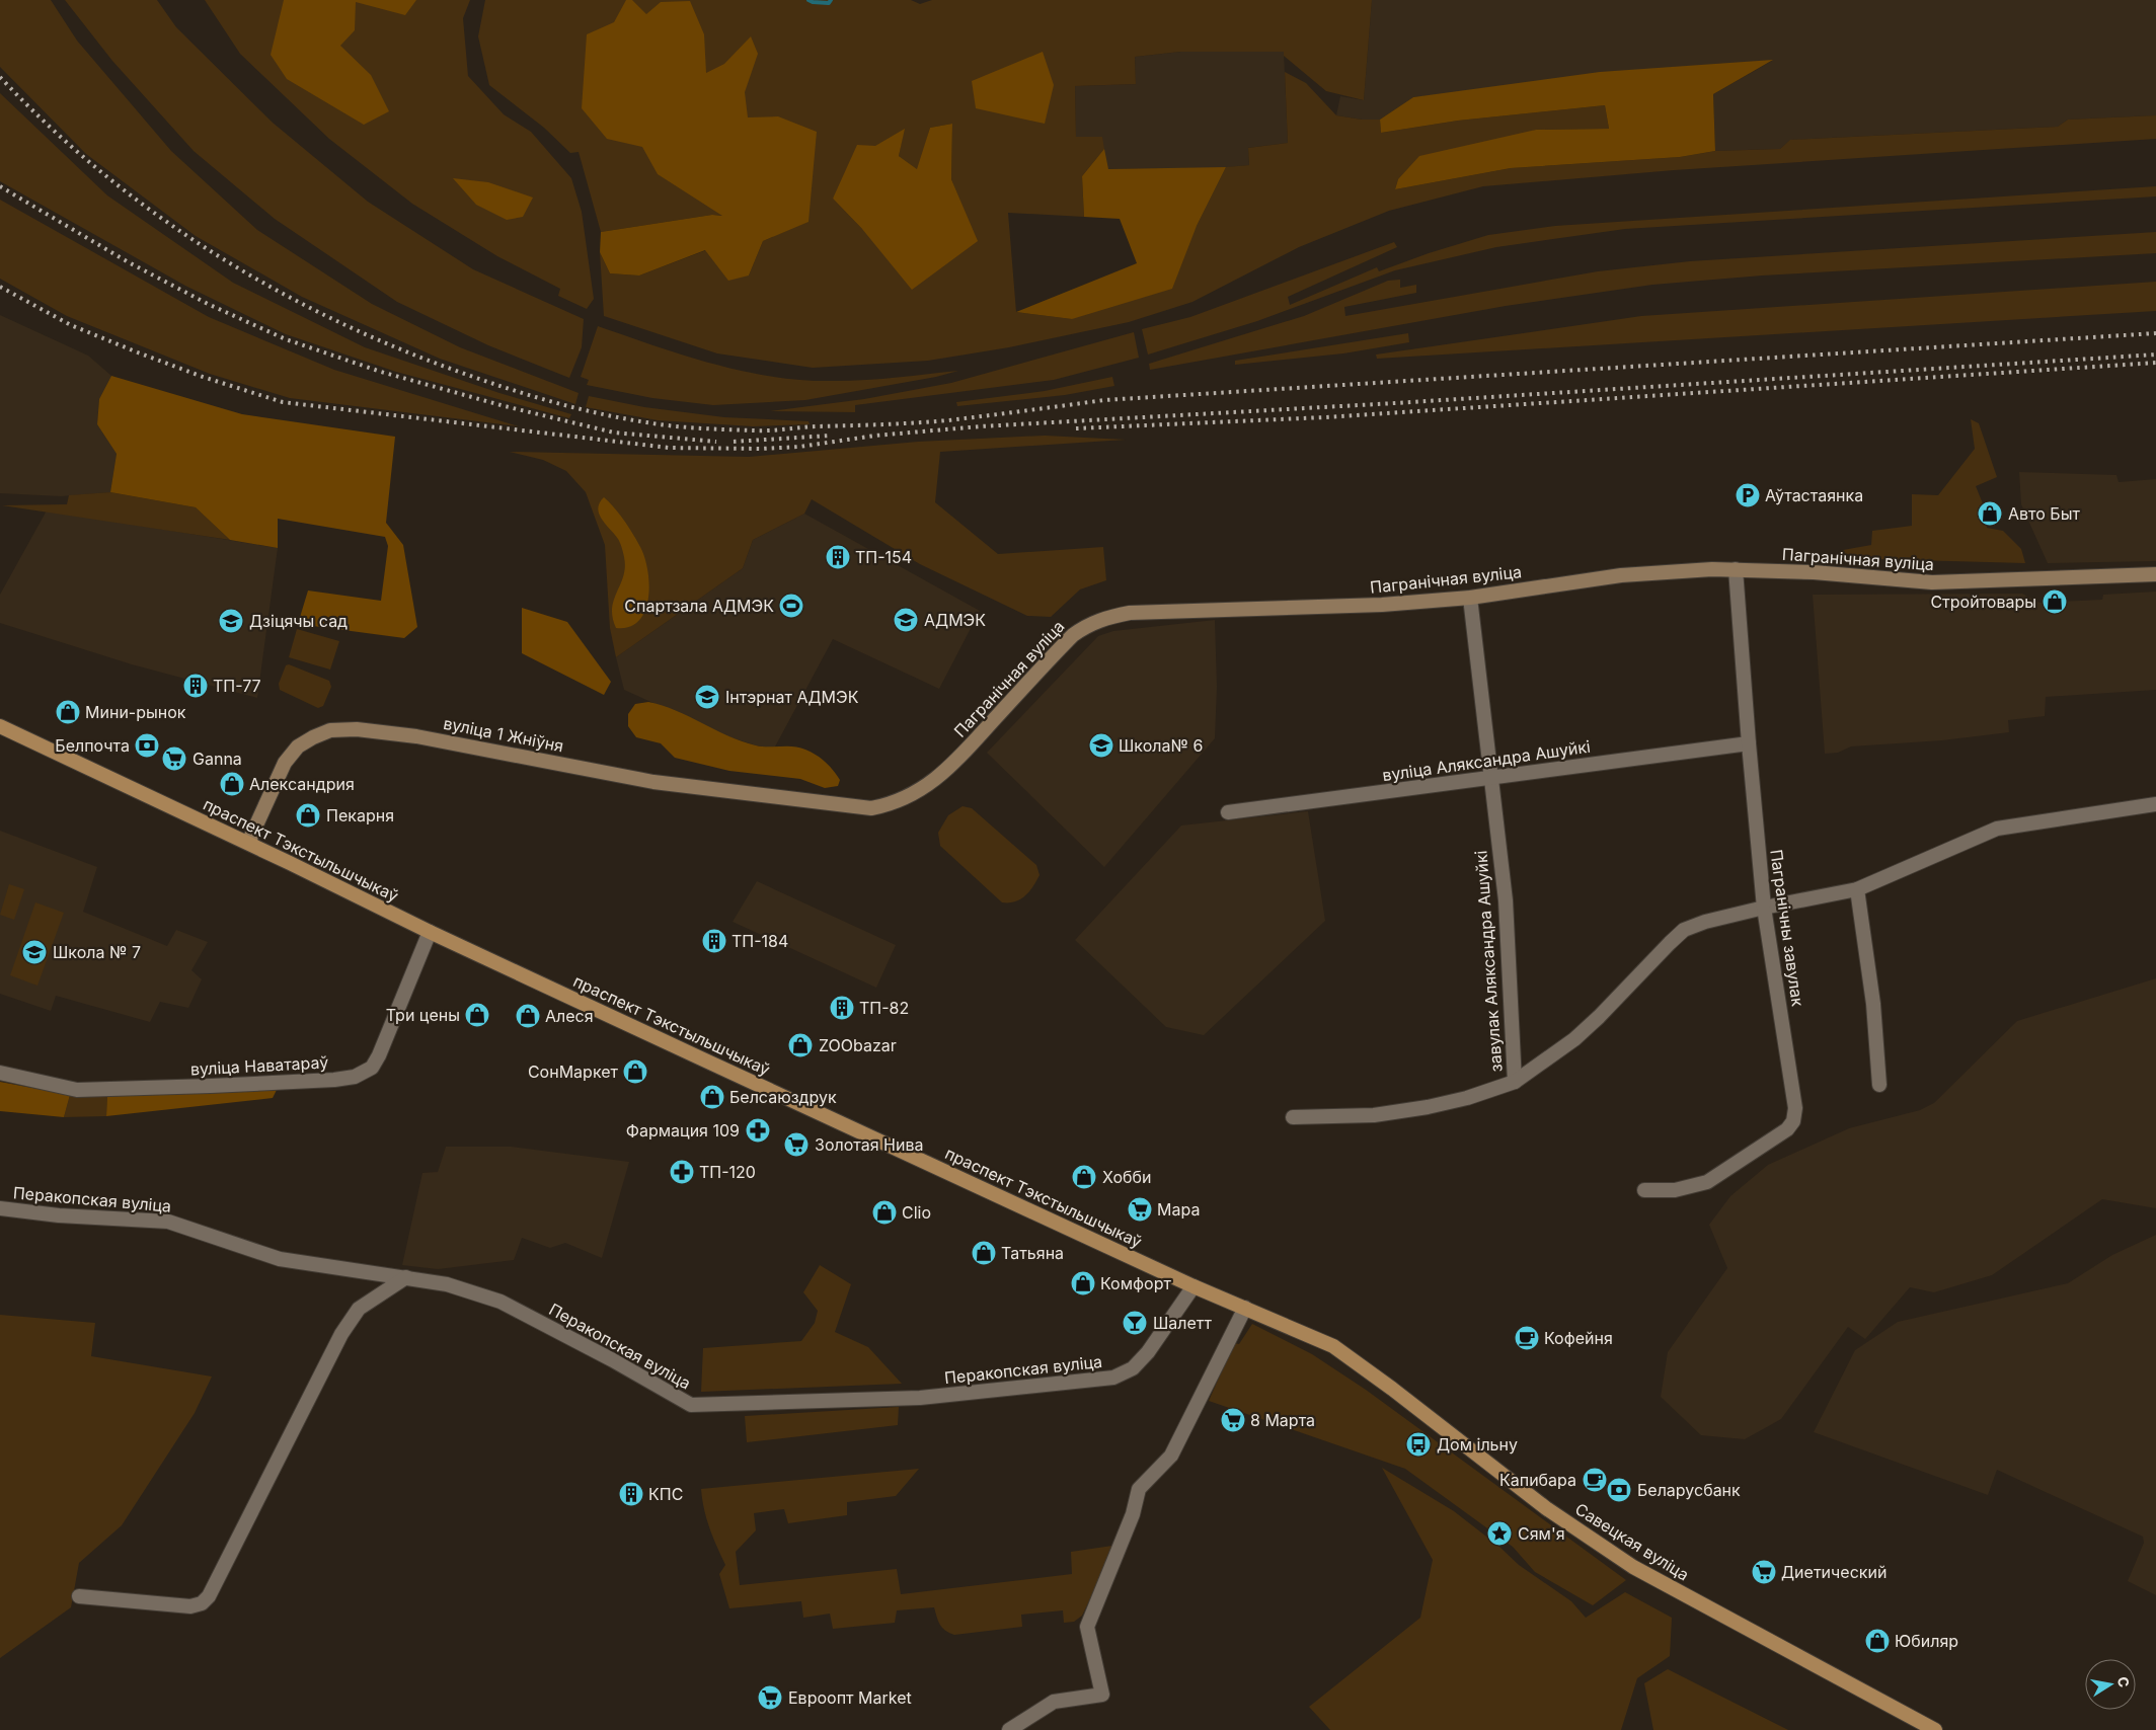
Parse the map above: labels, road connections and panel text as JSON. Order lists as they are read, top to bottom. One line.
{"streets":{"main road":["Пагранічная вуліца","вуліца 1 Жніўня","праспект Тэкстыльшчыкаў","Савецкая вуліца"],"street":["вуліца Аляксандра Ашуйкі","Пагранічны завулак","завулак Аляксандра Ашуйкі","вуліца Наватараў","Перакопская вуліца"]},"crossings":[["Пагранічная вуліца","вуліца 1 Жніўня"],["Пагранічная вуліца","Пагранічны завулак"],["Пагранічная вуліца","завулак Аляксандра Ашуйкі"],["вуліца 1 Жніўня","праспект Тэкстыльшчыкаў"],["вуліца Аляксандра Ашуйкі","Пагранічны завулак"],["вуліца Аляксандра Ашуйкі","завулак Аляксандра Ашуйкі"],["праспект Тэкстыльшчыкаў","вуліца Наватараў"],["праспект Тэкстыльшчыкаў","Перакопская вуліца"],["праспект Тэкстыльшчыкаў","Савецкая вуліца"]],"places":{"parking":["Аўтастаянка"],"shop":["Авто Быт","Стройтовары","Мини-рынок","Александрия","Пекарня","Три цены","Алеся","ZOObazar","СонМаркет","Белсаюздрук","Хобби","Clio","Татьяна","Комфорт","Юбиляр"],"building":["ТП-154","ТП-77","ТП-184","ТП-82","КПС"],"sports":["Спартзала АДМЭК"],"school or university":["АДМЭК","Дзіцячы сад","Інтэрнат АДМЭК","Школа№ 6","Школа № 7"],"bank":["Белпочта","Беларусбанк"],"supermarket":["Ganna","Золотая Нива","Мара","8 Марта","Диетический","Евроопт Market"],"pharmacy":["Фармация 109","ТП-120"],"bar":["Шалетт"],"cafe":["Кофейня","Капибара"],"bus stop":["Дом ільну"],"place":["Сям'я"]},"north":"right"}
